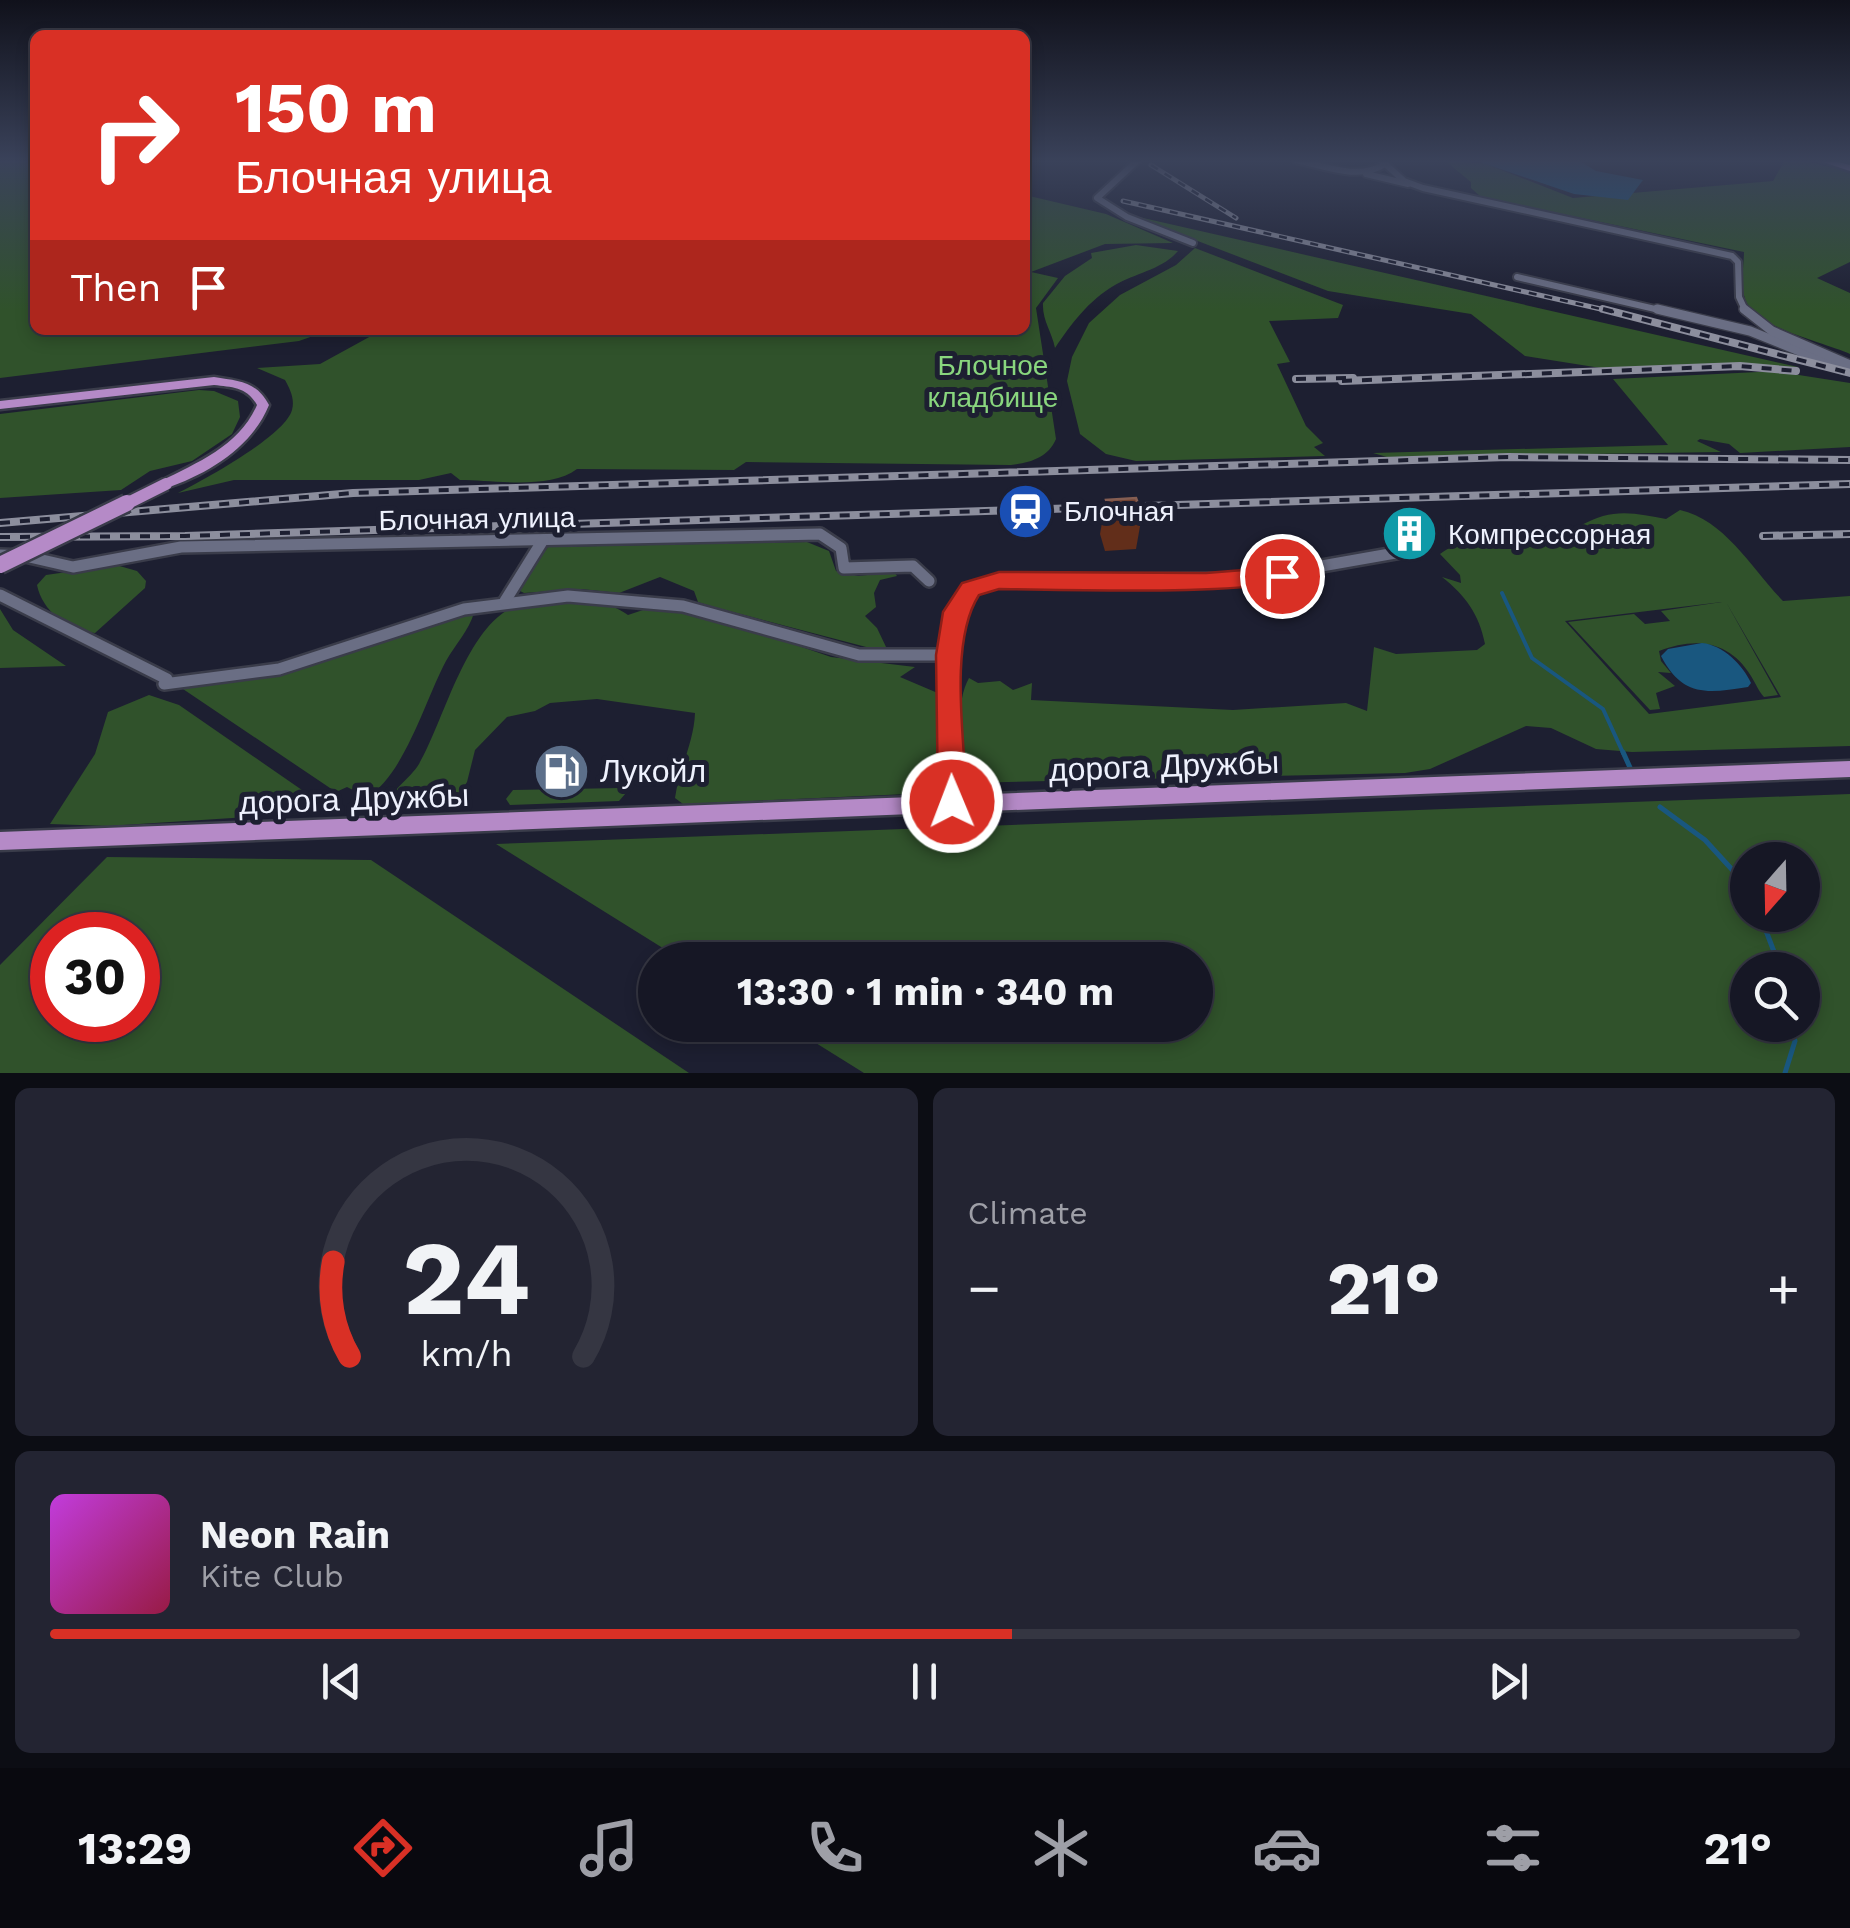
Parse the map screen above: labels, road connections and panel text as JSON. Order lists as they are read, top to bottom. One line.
{"streets":{"main road":["дорога Дружбы"],"street":["Блочная улица"]},"parks":["Блочное кладбище"],"places":{"station":["Блочная"],"building":["Компрессорная"],"fuel station":["Лукойл"]},"north":"bottom","page":{"turn":["150 m","Блочная улица"],"then":"Then","limit":"30","trip":"13:30 · 1 min · 340 m","tile":"Climate","heat":["−","21°","+"],"song":["Neon Rain","Kite Club"],"tabs":["13:29","21°"],"gauge":["24","km/h"]}}
